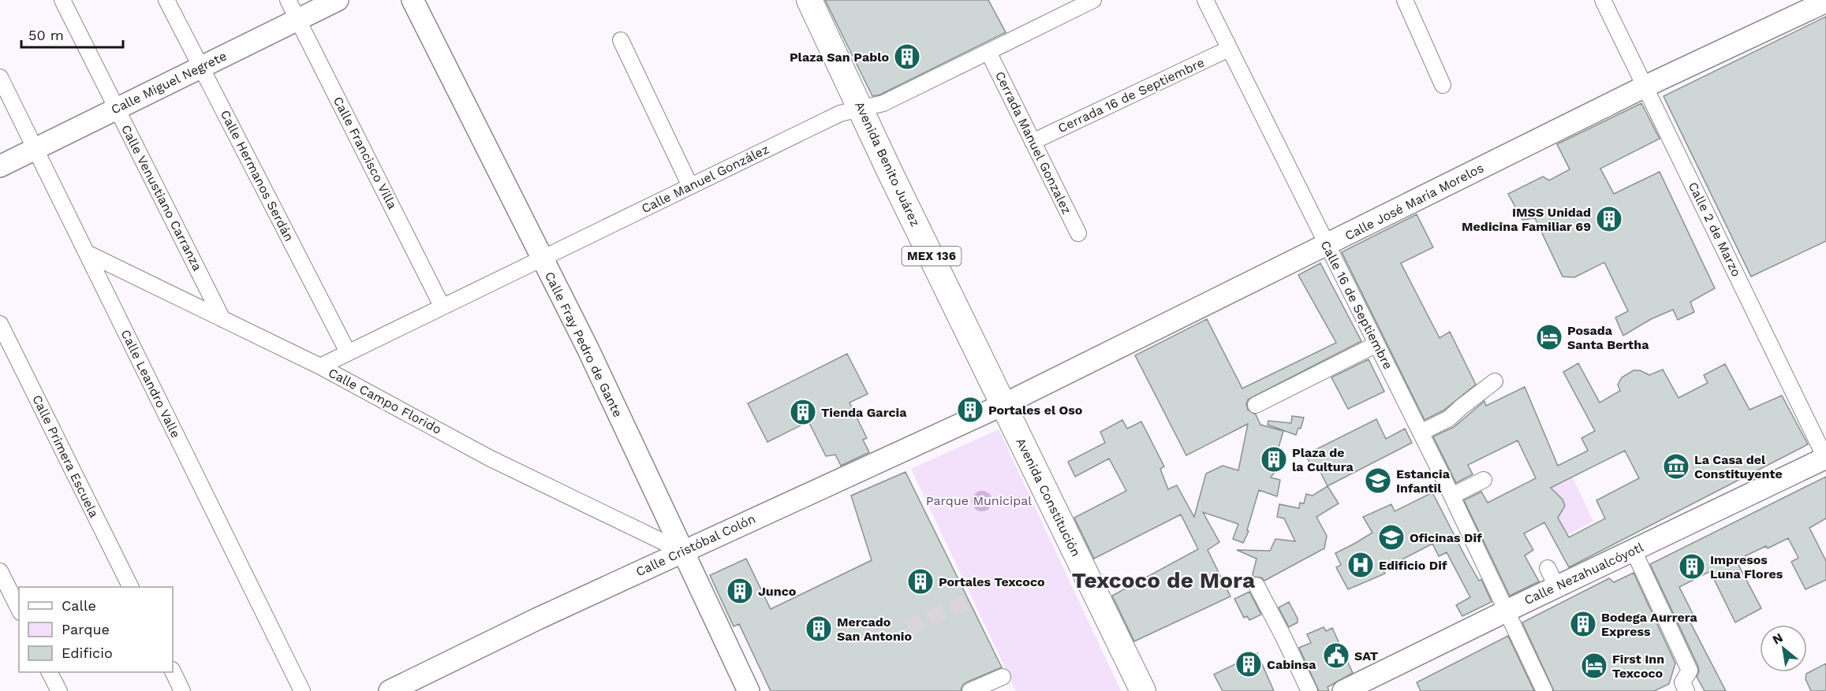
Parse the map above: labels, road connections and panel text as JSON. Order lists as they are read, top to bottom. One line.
{"streets":{"main road":["Avenida Benito Juárez","MEX 136","Avenida Constitución"],"street":["Calle Miguel Negrete","Cerrada 16 de Septiembre","Cerrada Manuel Gonzalez","Calle Francisco Villa","Calle Hermanos Serdán","Calle Manuel González","Calle Venustiano Carranza","Calle José María Morelos","Calle 2 de Marzo","Calle 16 de Septiembre","Calle Fray Pedro de Gante","Calle Leandro Valle","Calle Campo Florido","Calle Primera Escuela","Calle Cristóbal Colón","Calle Nezahualcóyotl"]},"crossings":[["Calle Miguel Negrete","Calle Francisco Villa"],["Calle Miguel Negrete","Calle Hermanos Serdán"],["Calle Miguel Negrete","Calle Venustiano Carranza"],["Calle Miguel Negrete","Calle Leandro Valle"],["Cerrada 16 de Septiembre","Cerrada Manuel Gonzalez"],["Cerrada 16 de Septiembre","Calle 16 de Septiembre"],["Cerrada Manuel Gonzalez","Calle Manuel González"],["Calle Francisco Villa","Calle Manuel González"],["Avenida Benito Juárez","Calle Manuel González"],["Avenida Benito Juárez","Calle José María Morelos"],["Avenida Benito Juárez","Avenida Constitución"],["Avenida Benito Juárez","Calle Cristóbal Colón"],["Calle Hermanos Serdán","Calle Manuel González"],["Calle Manuel González","Calle Fray Pedro de Gante"],["Calle Manuel González","Calle Campo Florido"],["Calle Venustiano Carranza","Calle Campo Florido"],["Calle José María Morelos","Calle 2 de Marzo"],["Calle José María Morelos","Calle 16 de Septiembre"],["Calle José María Morelos","Avenida Constitución"],["Calle José María Morelos","Calle Cristóbal Colón"],["Calle 2 de Marzo","Calle Nezahualcóyotl"],["Calle 16 de Septiembre","Calle Nezahualcóyotl"],["Calle Fray Pedro de Gante","Calle Campo Florido"],["Calle Fray Pedro de Gante","Calle Cristóbal Colón"],["Calle Leandro Valle","Calle Campo Florido"],["Calle Campo Florido","Calle Cristóbal Colón"],["Avenida Constitución","Calle Cristóbal Colón"]],"districts":["Texcoco de Mora"],"parks":["Parque Municipal"],"places":{"building":["Plaza San Pablo","IMSS Unidad Medicina Familiar 69","Portales el Oso","Tienda Garcia","Plaza de la Cultura","Impresos Luna Flores","Portales Texcoco","Junco","Bodega Aurrera Express","Mercado San Antonio","Cabinsa"],"hotel":["Posada Santa Bertha","First Inn Texcoco"],"museum":["La Casa del Constituyente"],"school or university":["Estancia Infantil","Oficinas Dif"],"hospital":["Edificio Dif"],"public building":["SAT"]},"legend":["Calle","Parque","Edificio"],"scale_bar":"50 m","north":"top left"}
